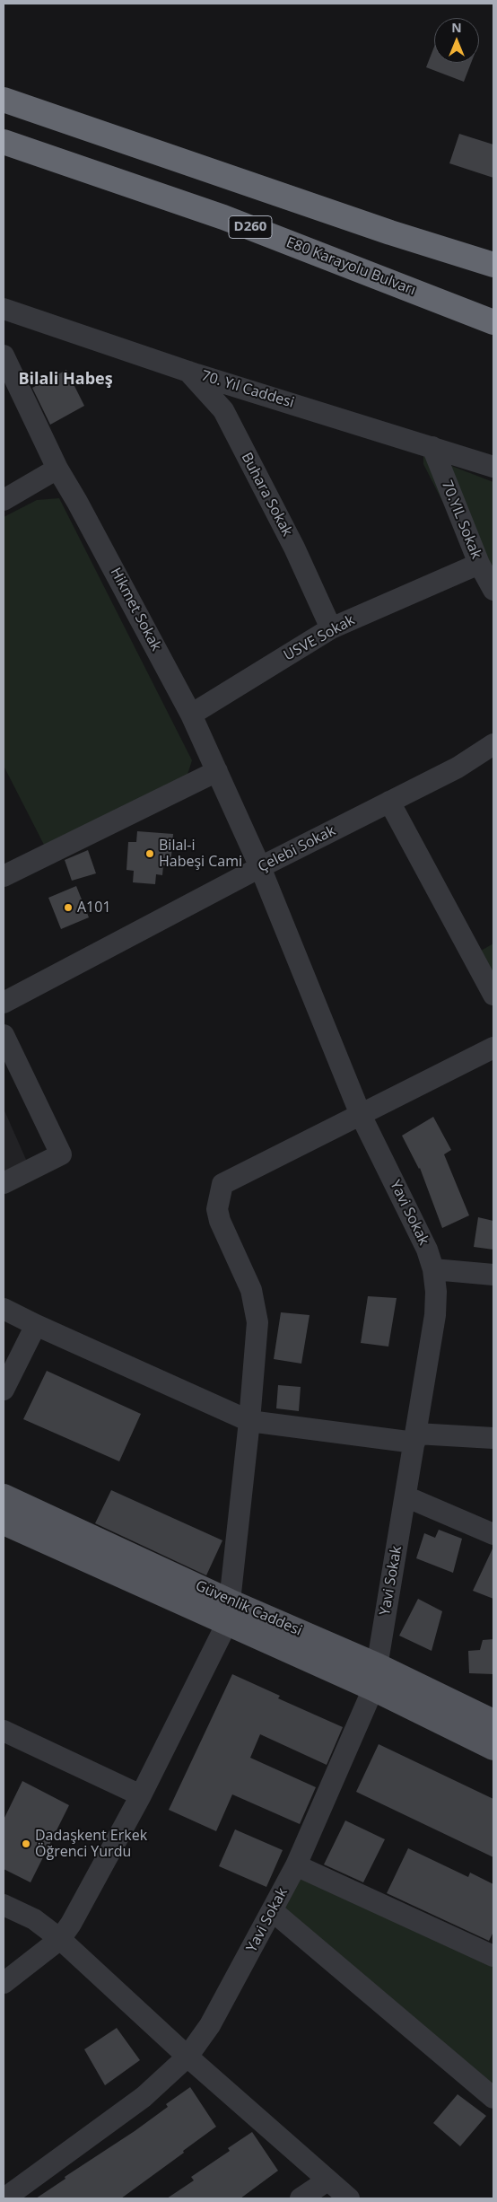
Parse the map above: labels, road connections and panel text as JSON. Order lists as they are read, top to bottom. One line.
{"streets":{"highway":["D260","E80 Karayolu Bulvarı"],"main road":["Güvenlik Caddesi"],"street":["70. Yıl Caddesi","Buhara Sokak","70.YIL Sokak","Hikmet Sokak","USVE Sokak","Çelebi Sokak","Yavi Sokak"]},"crossings":[["70. Yıl Caddesi","Buhara Sokak"],["70. Yıl Caddesi","70.YIL Sokak"],["Buhara Sokak","USVE Sokak"],["70.YIL Sokak","USVE Sokak"],["Hikmet Sokak","USVE Sokak"],["Hikmet Sokak","Çelebi Sokak"],["Hikmet Sokak","Yavi Sokak"],["Çelebi Sokak","Yavi Sokak"],["Yavi Sokak","Güvenlik Caddesi"]],"districts":["Bilali Habeş"],"places":["Bilal-i Habeşi Cami","A101","Dadaşkent Erkek Öğrenci Yurdu"],"north":"top"}
